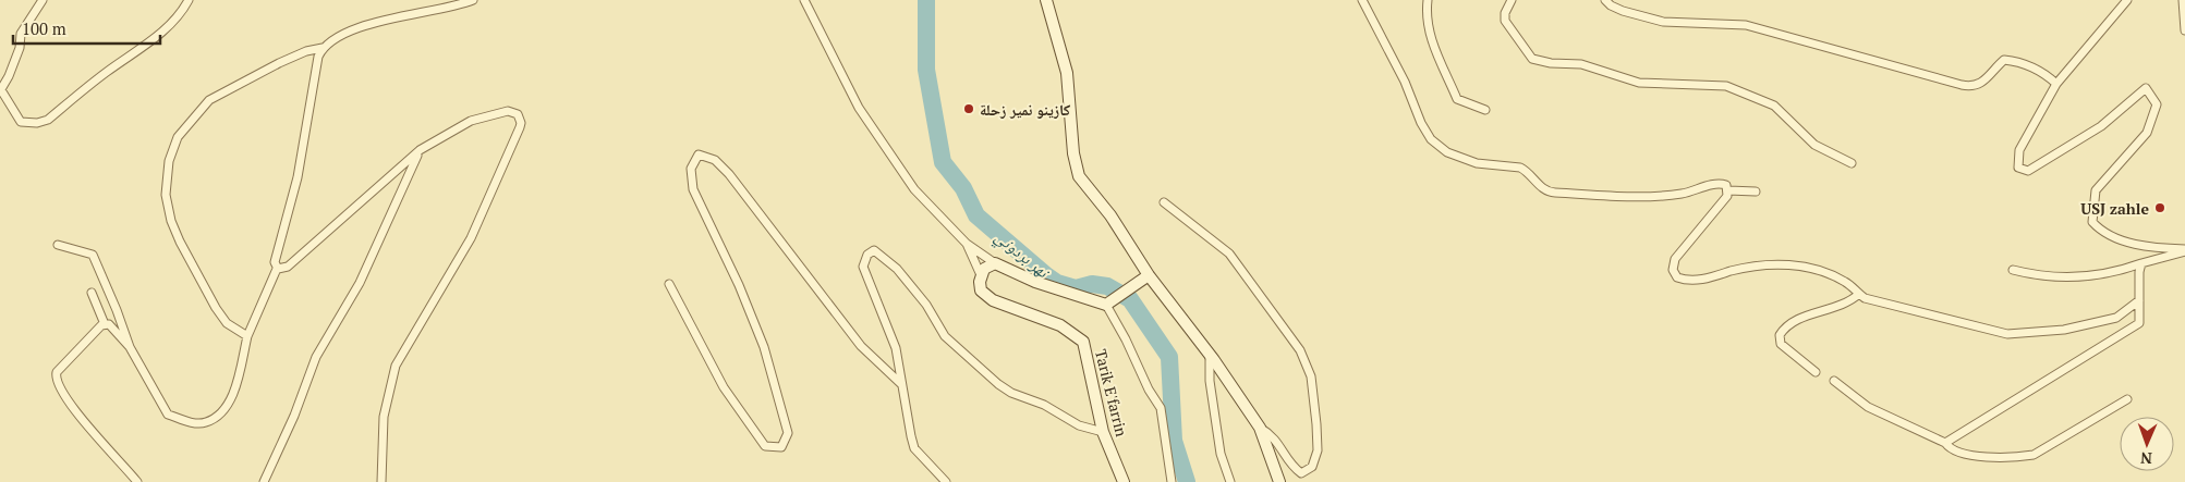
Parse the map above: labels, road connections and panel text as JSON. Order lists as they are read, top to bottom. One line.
{"streets":{"street":["Tarik E'farrin"]},"water":["نهر بردوني"],"places":["كازينو نمير زحلة","USJ zahle"],"scale_bar":"100 m","north":"bottom"}
